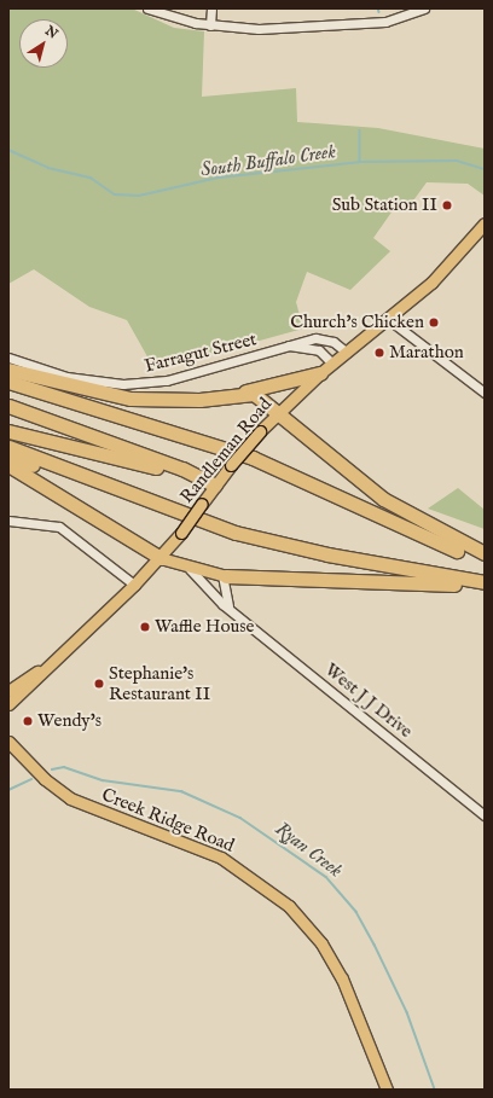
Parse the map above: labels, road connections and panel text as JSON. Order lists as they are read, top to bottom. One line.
{"streets":{"main road":["Randleman Road","West J J Drive","Creek Ridge Road"],"street":["Farragut Street"]},"crossings":[["Farragut Street","Randleman Road"],["Randleman Road","West J J Drive"]],"water":["South Buffalo Creek","Ryan Creek"],"places":["Sub Station II","Church's Chicken","Marathon","Waffle House","Stephanie's Restaurant II","Wendy's"],"north":"top right"}
